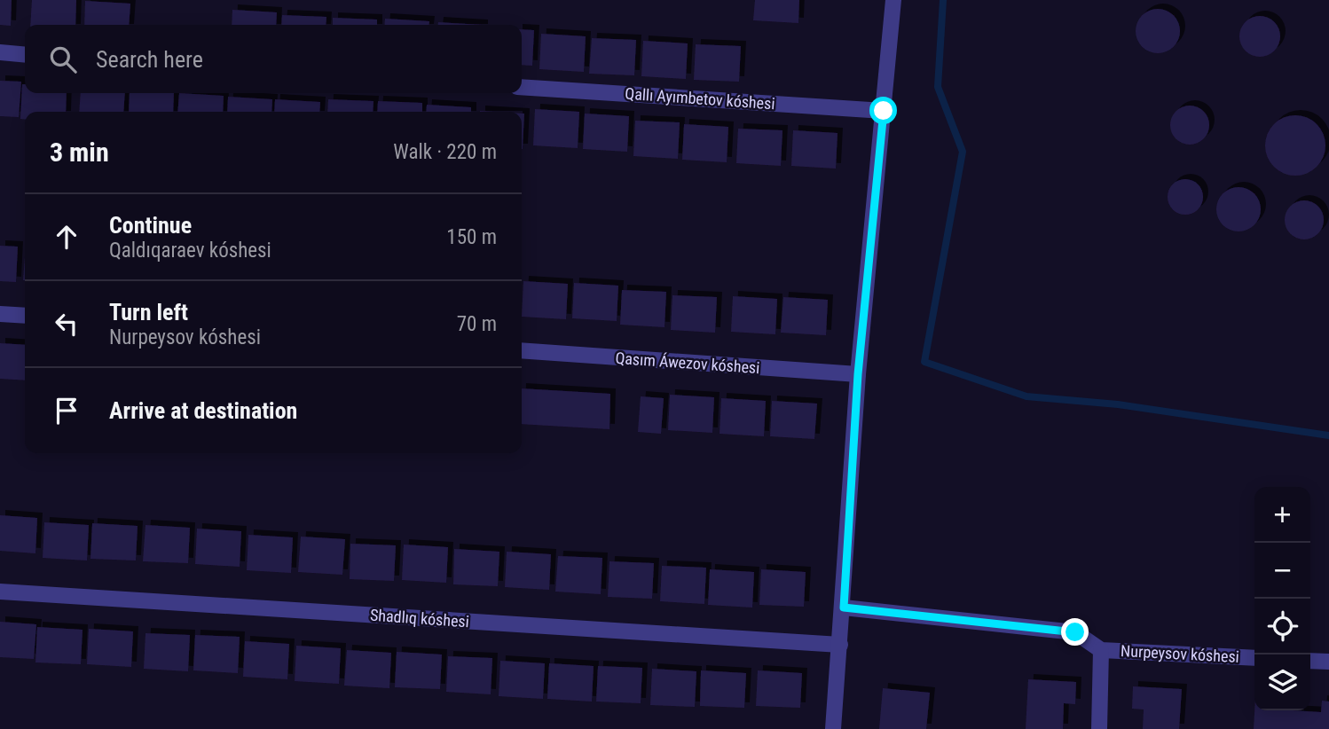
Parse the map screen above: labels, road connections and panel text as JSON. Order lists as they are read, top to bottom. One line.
{"streets":{"street":["Qallı Ayımbetov kóshesi","Qasım Áwezov kóshesi","Shadlıq kóshesi","Nurpeysov kóshesi"]},"page":{"search":"Search here","heading":["3 min","Walk · 220 m"],"list":[["Continue","Qaldıqaraev kóshesi","150 m"],["Turn left","Nurpeysov kóshesi","70 m"],"Arrive at destination"],"map_buttons":["+","−"]}}
